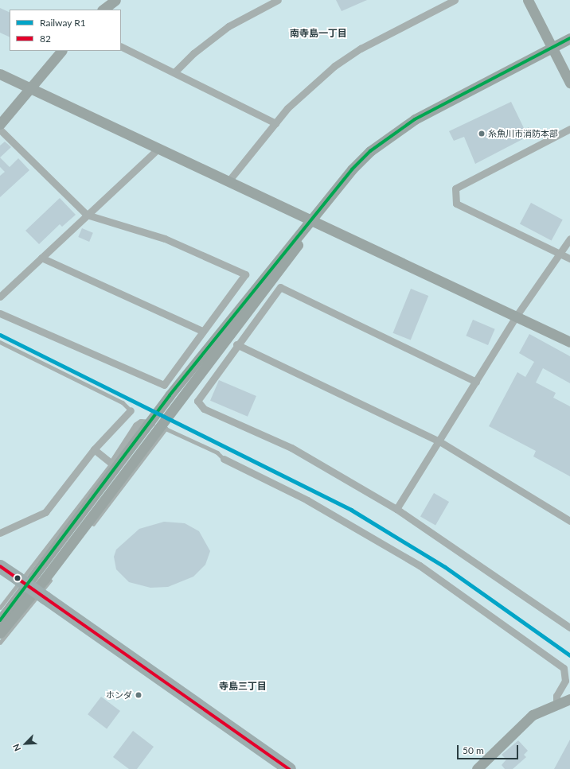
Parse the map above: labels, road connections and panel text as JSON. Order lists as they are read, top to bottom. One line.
{"districts":["南寺島一丁目","寺島三丁目"],"places":["糸魚川市消防本部","ホンダ"],"lines":["rail line R1","transit line 82"],"legend":["Railway R1","82"],"scale_bar":"50 m","north":"bottom left"}
